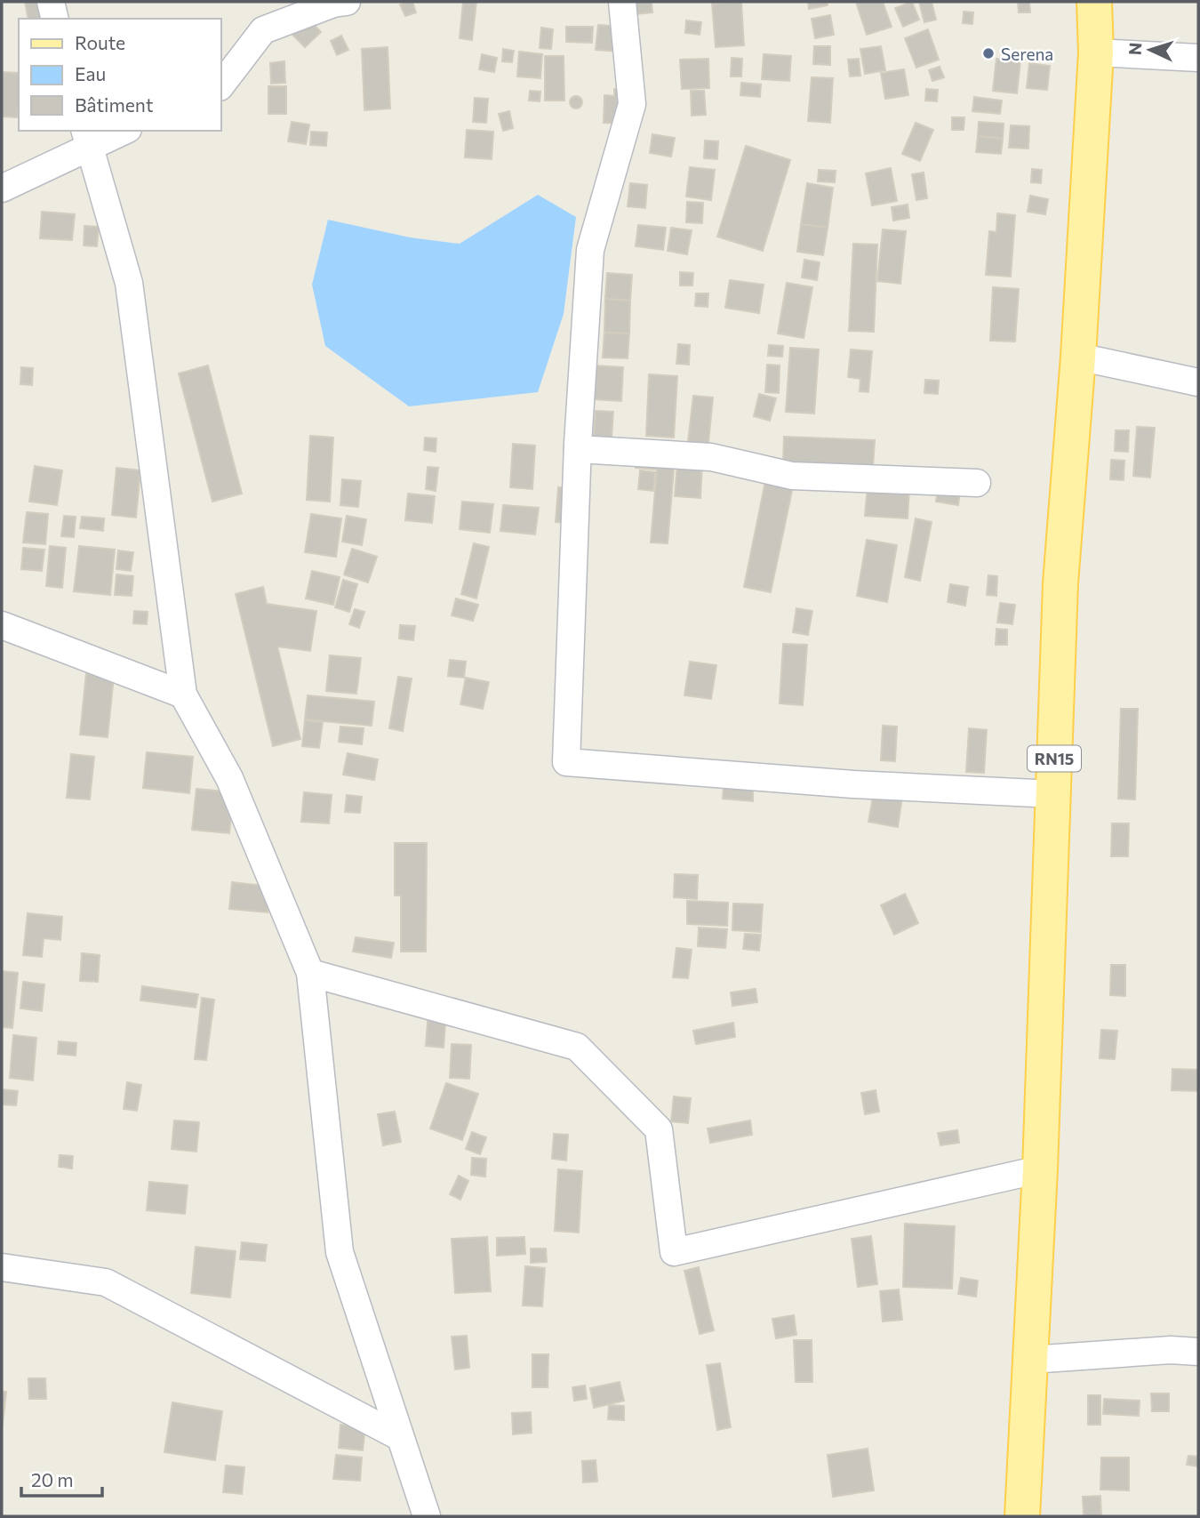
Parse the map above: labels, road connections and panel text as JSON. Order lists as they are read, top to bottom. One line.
{"streets":{"main road":["RN15"]},"places":["Serena"],"legend":["Route","Eau","Bâtiment"],"scale_bar":"20 m","north":"left"}
